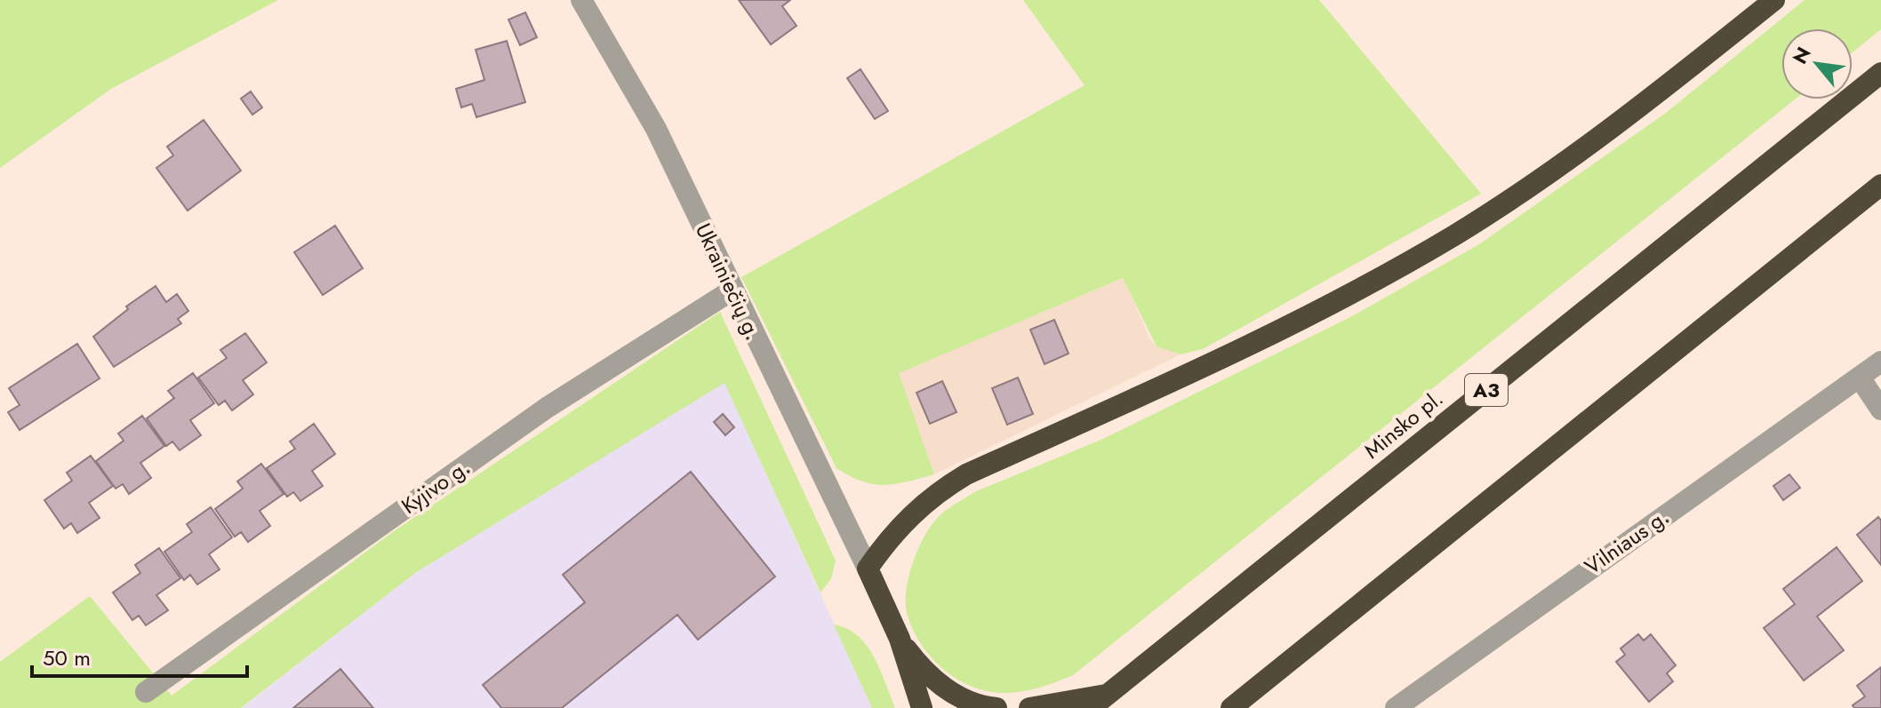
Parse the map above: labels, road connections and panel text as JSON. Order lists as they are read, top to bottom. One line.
{"streets":{"highway":["A3","Minsko pl."],"street":["Ukrainiečių g.","Kyjivo g.","Vilniaus g."]},"crossings":[["Ukrainiečių g.","Kyjivo g."]],"scale_bar":"50 m","north":"top left"}
